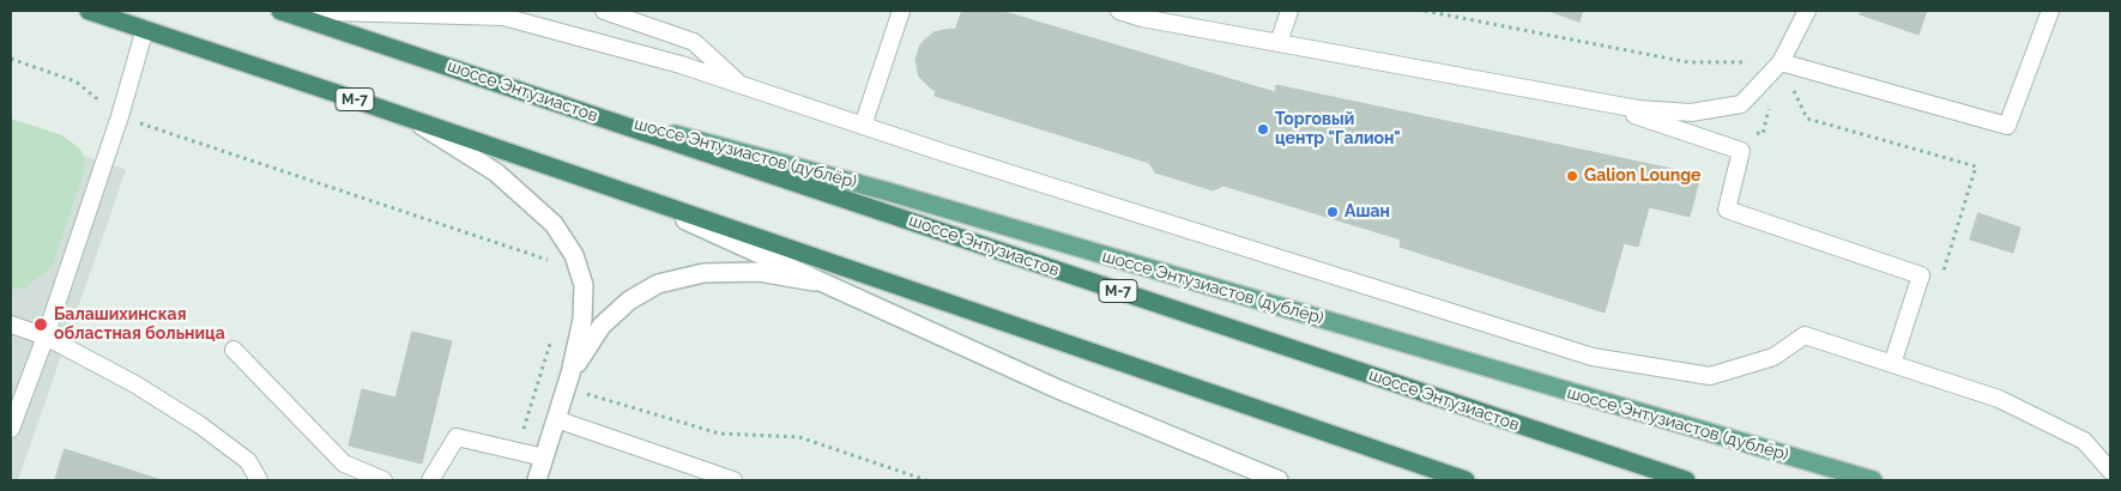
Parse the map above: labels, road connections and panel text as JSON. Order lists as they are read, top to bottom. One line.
{"streets":{"highway":["шоссе Энтузиастов","М-7"],"main road":["шоссе Энтузиастов (дублёр)"]},"crossings":[["шоссе Энтузиастов","шоссе Энтузиастов (дублёр)"]],"places":["Торговый центр \"Галион\"","Galion Lounge","Ашан","Балашихинская областная больница"]}
